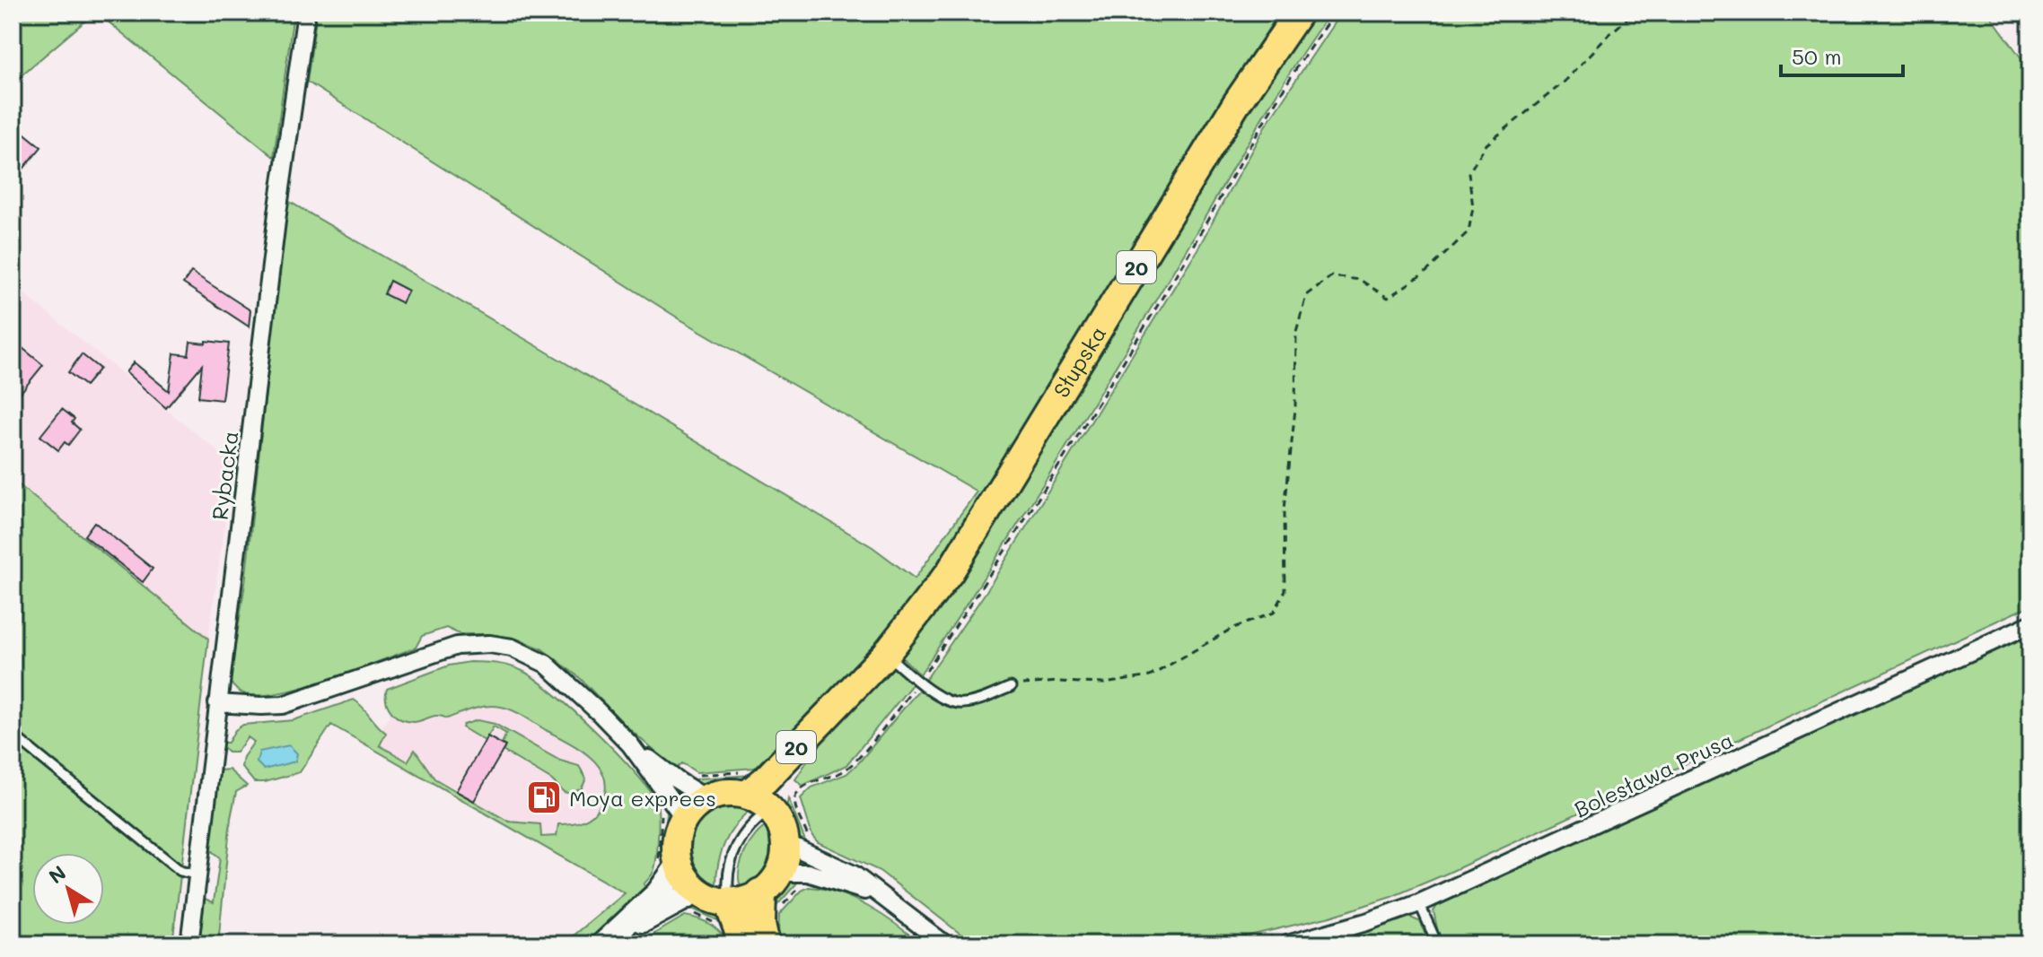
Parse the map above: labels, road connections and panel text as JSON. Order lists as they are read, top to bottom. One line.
{"streets":{"main road":["20","Słupska"],"street":["Rybacka","Bolesława Prusa"]},"places":{"fuel station":["Moya exprees"]},"scale_bar":"50 m","north":"top left"}
